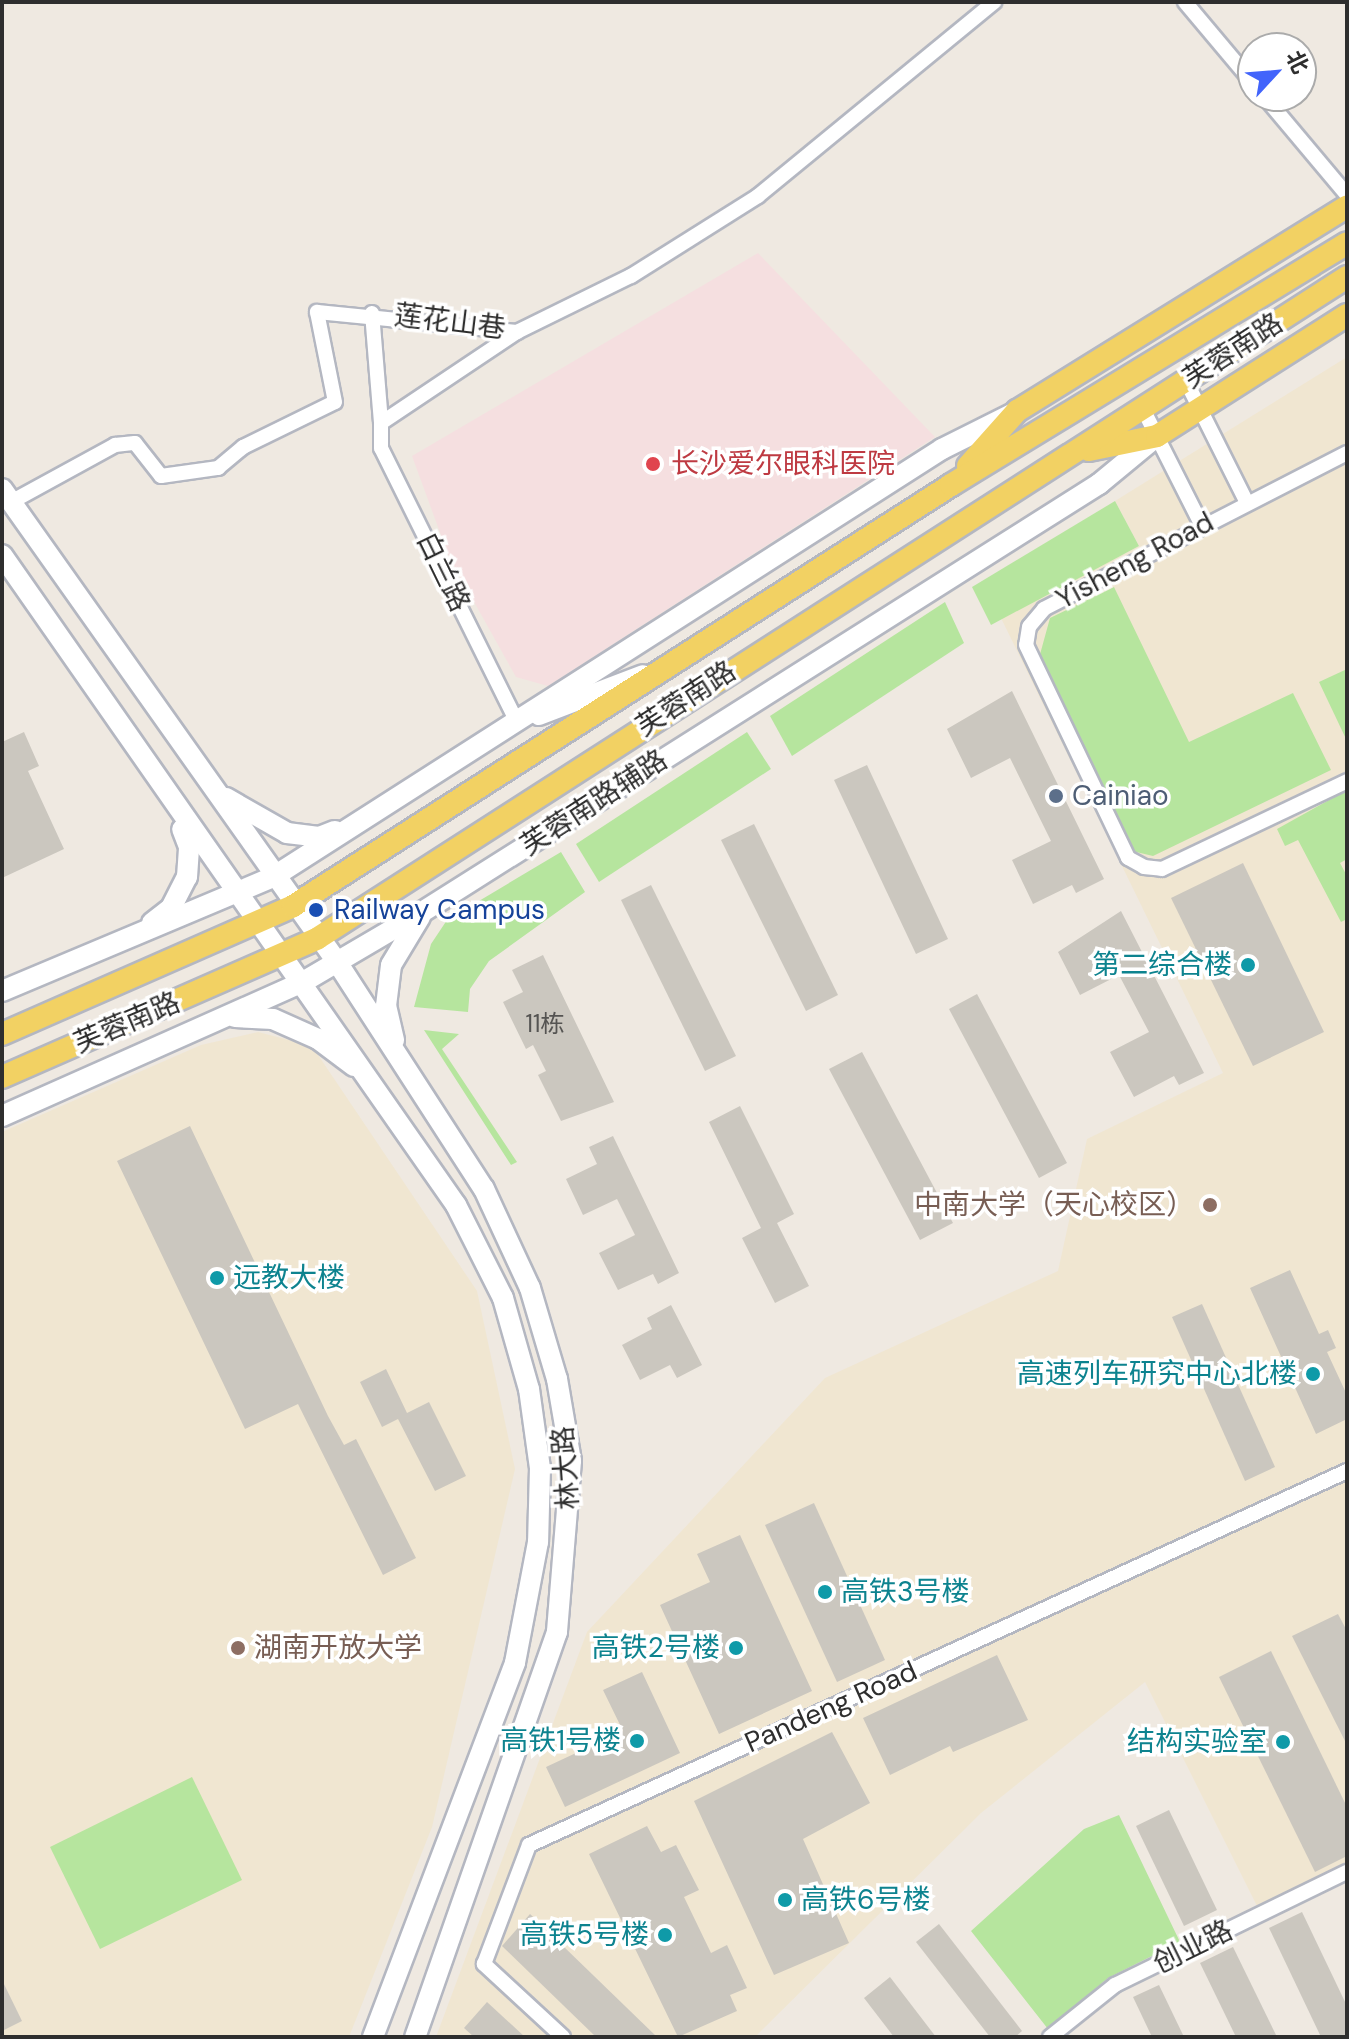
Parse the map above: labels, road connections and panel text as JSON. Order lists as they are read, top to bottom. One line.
{"streets":{"main road":["芙蓉南路","芙蓉南路辅路","林大路"],"street":["莲花山巷","Yisheng Road","白兰路","Pandeng Road","创业路"]},"crossings":[["莲花山巷","白兰路"],["莲花山巷","林大路"],["芙蓉南路","林大路"],["芙蓉南路辅路","林大路"]],"places":["长沙爱尔眼科医院","Cainiao","Railway Campus","第二综合楼","中南大学（天心校区）","远教大楼","高速列车研究中心北楼","高铁3号楼","湖南开放大学","高铁2号楼","高铁1号楼","结构实验室","高铁6号楼","高铁5号楼"],"house_numbers":["11栋"],"north":"top right"}
